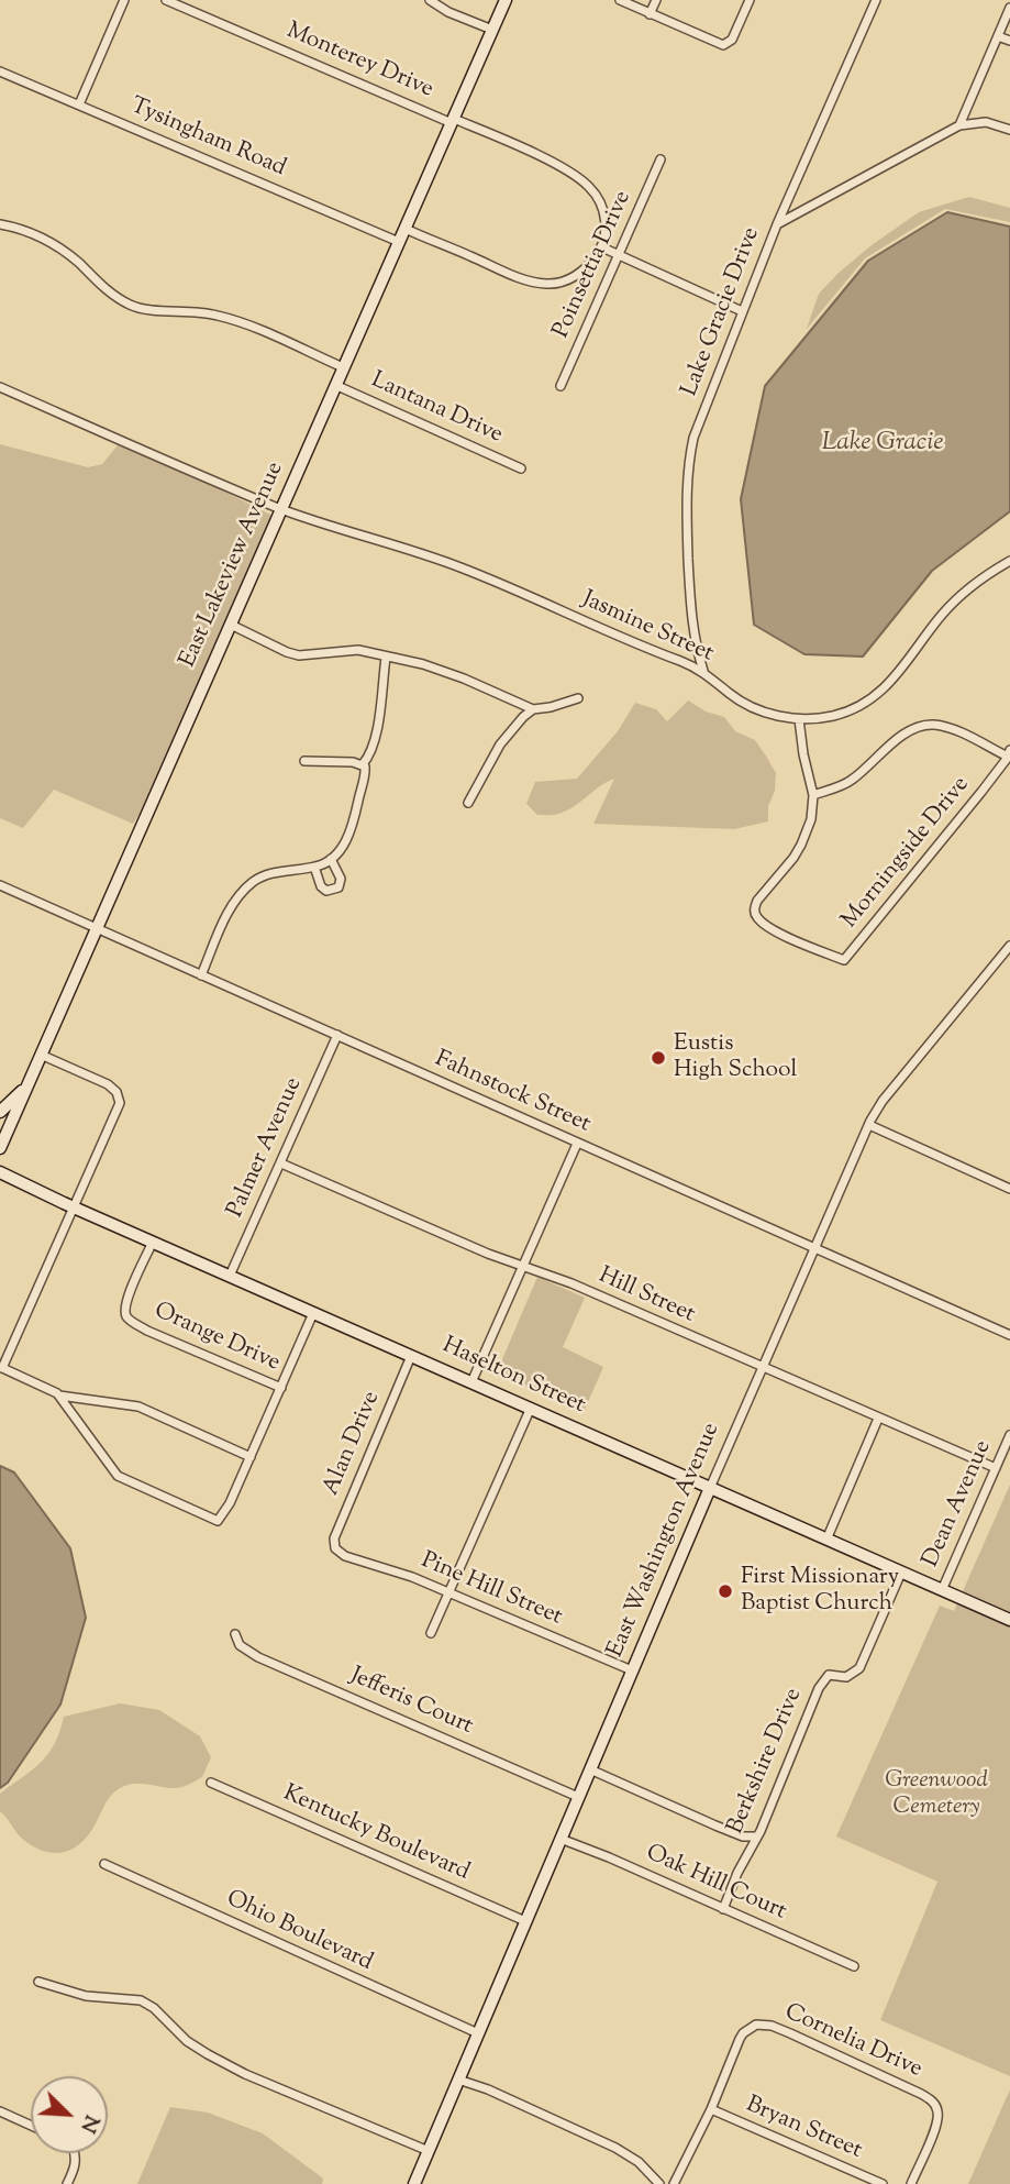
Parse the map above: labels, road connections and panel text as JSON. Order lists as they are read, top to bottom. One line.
{"streets":{"street":["Monterey Drive","Tysingham Road","Poinsettia Drive","Lake Gracie Drive","Lantana Drive","East Lakeview Avenue","Jasmine Street","Morningside Drive","Fahnstock Street","Palmer Avenue","Hill Street","Orange Drive","Haselton Street","Alan Drive","Dean Avenue","East Washington Avenue","Pine Hill Street","Jefferis Court","Berkshire Drive","Kentucky Boulevard","Oak Hill Court","Ohio Boulevard","Cornelia Drive","Bryan Street"]},"crossings":[["Monterey Drive","East Lakeview Avenue"],["Tysingham Road","East Lakeview Avenue"],["Lake Gracie Drive","Jasmine Street"],["Lantana Drive","East Lakeview Avenue"],["East Lakeview Avenue","Jasmine Street"],["East Lakeview Avenue","Fahnstock Street"],["Fahnstock Street","Palmer Avenue"],["Fahnstock Street","East Washington Avenue"],["Palmer Avenue","Hill Street"],["Palmer Avenue","Haselton Street"],["Hill Street","Dean Avenue"],["Hill Street","East Washington Avenue"],["Orange Drive","Haselton Street"],["Haselton Street","Alan Drive"],["Haselton Street","Dean Avenue"],["Haselton Street","East Washington Avenue"],["Haselton Street","Berkshire Drive"],["Alan Drive","Pine Hill Street"],["East Washington Avenue","Pine Hill Street"],["East Washington Avenue","Jefferis Court"],["East Washington Avenue","Kentucky Boulevard"],["East Washington Avenue","Oak Hill Court"],["East Washington Avenue","Ohio Boulevard"],["Berkshire Drive","Oak Hill Court"],["Cornelia Drive","Bryan Street"]],"water":["Lake Gracie"],"parks":["Greenwood Cemetery"],"places":["Eustis High School","First Missionary Baptist Church"],"north":"bottom right"}
